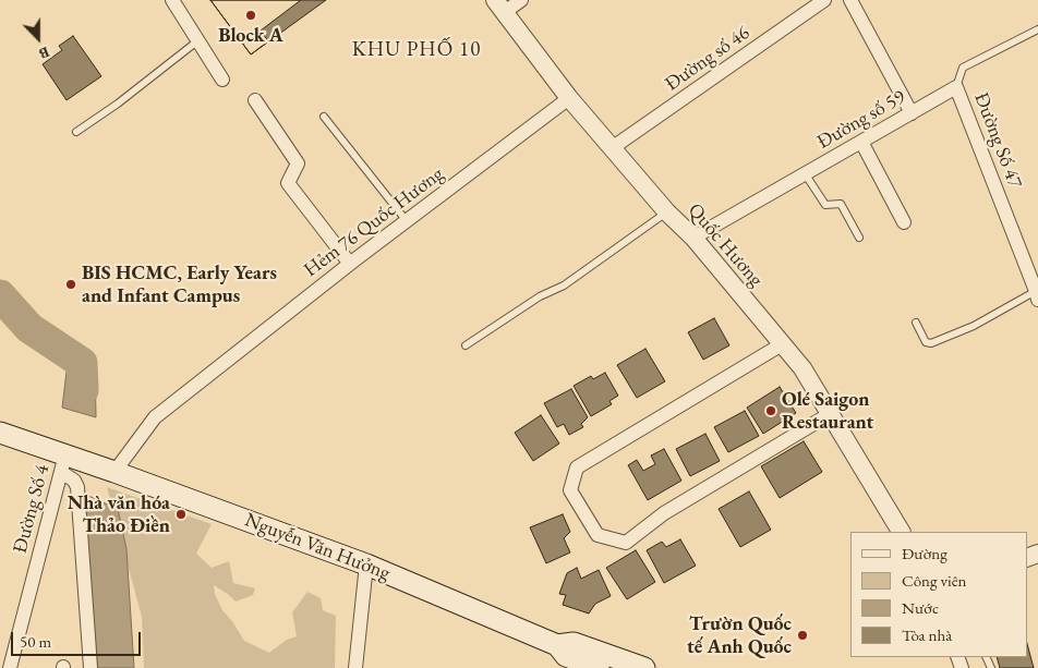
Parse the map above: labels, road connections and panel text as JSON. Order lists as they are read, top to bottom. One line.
{"streets":{"main road":["Nguyễn Văn Hưởng"],"street":["Đường số 46","Đường số 59","Đường Số 47","Hẻm 76 Quốc Hương","Quốc Hương","Đường Số 4"]},"crossings":[["Đường số 46","Quốc Hương"],["Đường số 59","Đường Số 47"],["Đường số 59","Quốc Hương"],["Hẻm 76 Quốc Hương","Quốc Hương"],["Hẻm 76 Quốc Hương","Nguyễn Văn Hưởng"],["Đường Số 4","Nguyễn Văn Hưởng"]],"districts":["KHU PHỐ 10"],"places":["Block A","BIS HCMC, Early Years and Infant Campus","Olé Saigon Restaurant","Nhà văn hóa Thảo Điền","Trườn Quốc tế Anh Quốc"],"legend":["Đường","Công viên","Nước","Tòa nhà"],"scale_bar":"50 m","north":"bottom"}
